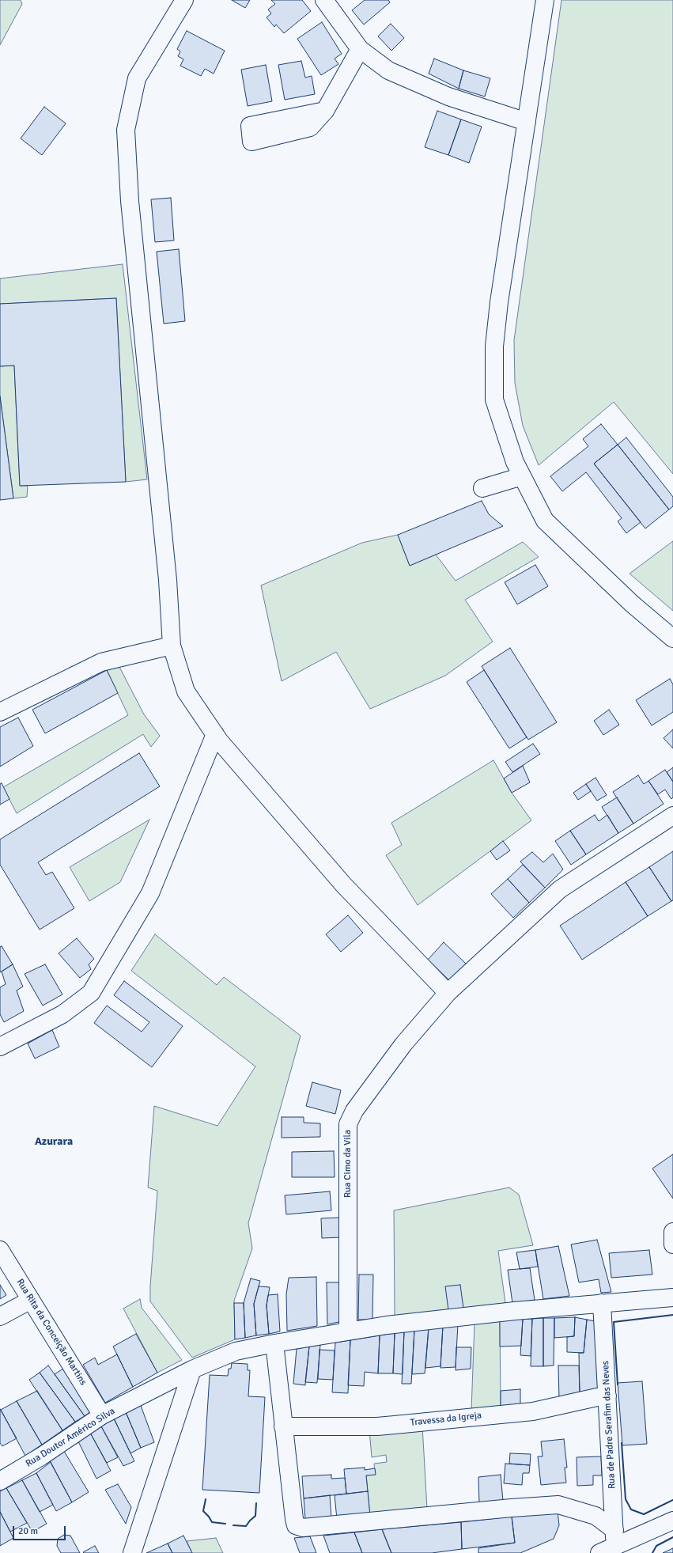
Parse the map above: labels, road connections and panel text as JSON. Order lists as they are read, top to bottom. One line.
{"streets":{"street":["Rua Cimo da Vila","Rua Rita da Conceição Martins","Travessa da Igreja","Rua de Padre Serafim das Neves","Rua Doutor Américo Silva"]},"crossings":[["Rua Cimo da Vila","Rua Doutor Américo Silva"],["Rua Rita da Conceição Martins","Rua Doutor Américo Silva"],["Travessa da Igreja","Rua de Padre Serafim das Neves"],["Rua de Padre Serafim das Neves","Rua Doutor Américo Silva"]],"districts":["Azurara"],"scale_bar":"20 m"}
